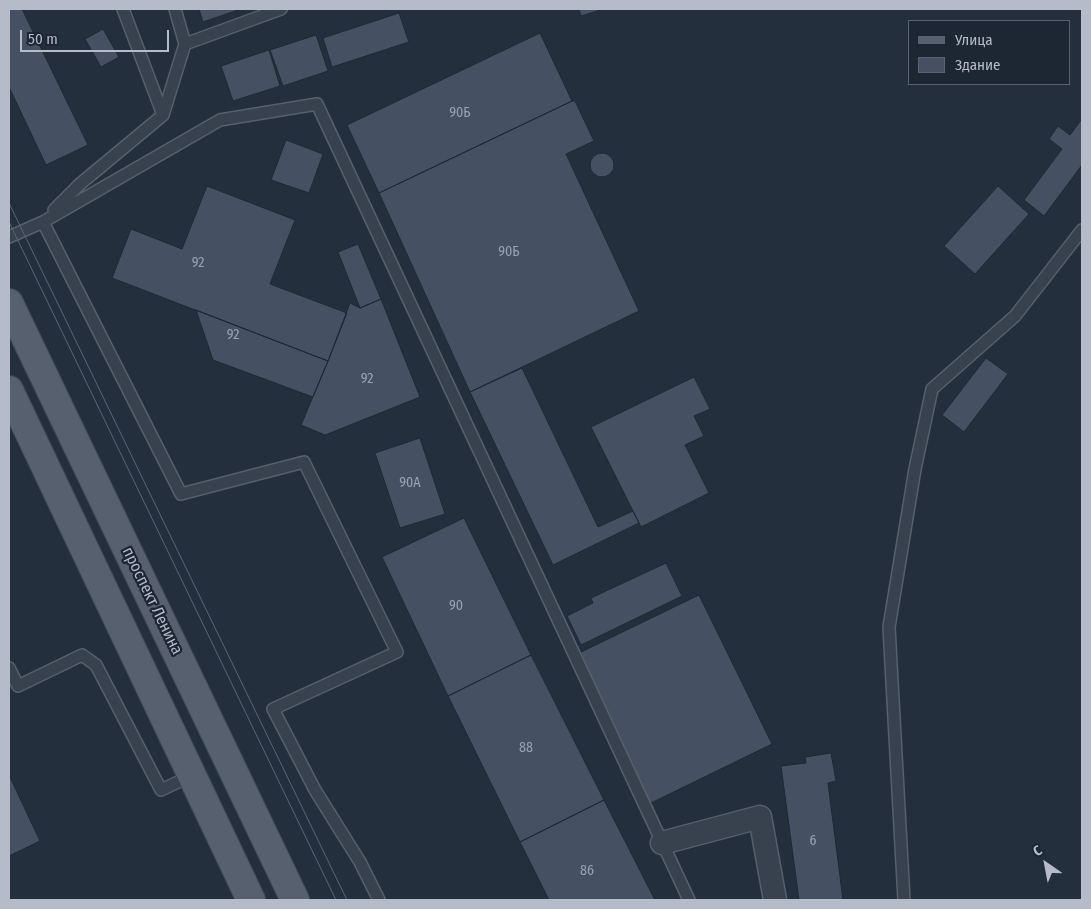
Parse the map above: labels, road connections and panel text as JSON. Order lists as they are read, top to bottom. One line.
{"streets":{"main road":["проспект Ленина"]},"house_numbers":["90Б","90Б","92","92","92","90А","90","88","6","86"],"legend":["Улица","Здание"],"scale_bar":"50 m","north":"top left"}
